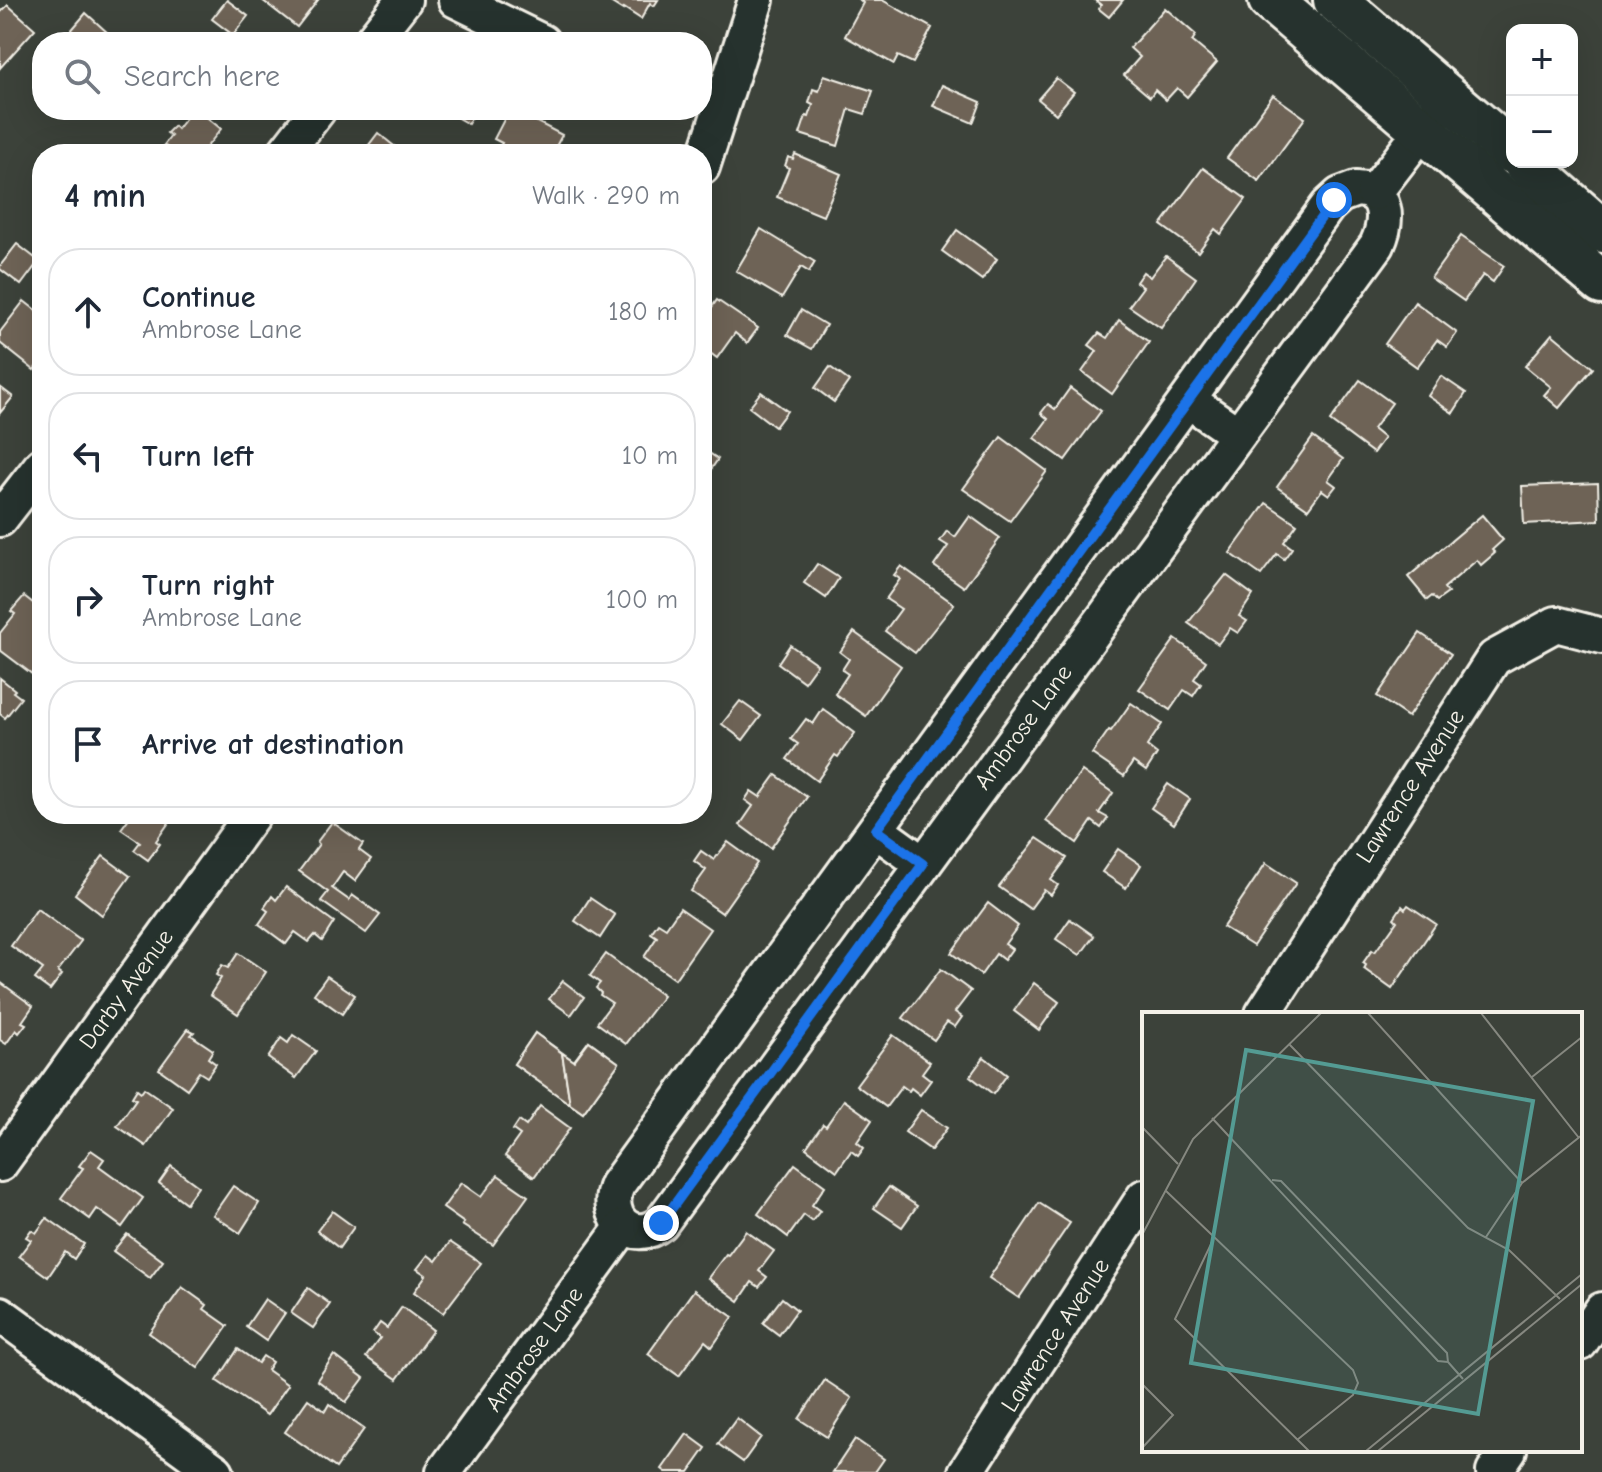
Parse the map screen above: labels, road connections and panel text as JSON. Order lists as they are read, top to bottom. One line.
{"streets":{"street":["Ambrose Lane","Lawrence Avenue","Darby Avenue"]},"page":{"map_buttons":["+","−"],"search":"Search here","heading":["4 min","Walk · 290 m"],"list":[["Continue","Ambrose Lane","180 m"],["Turn left","10 m"],["Turn right","Ambrose Lane","100 m"],"Arrive at destination"]}}
